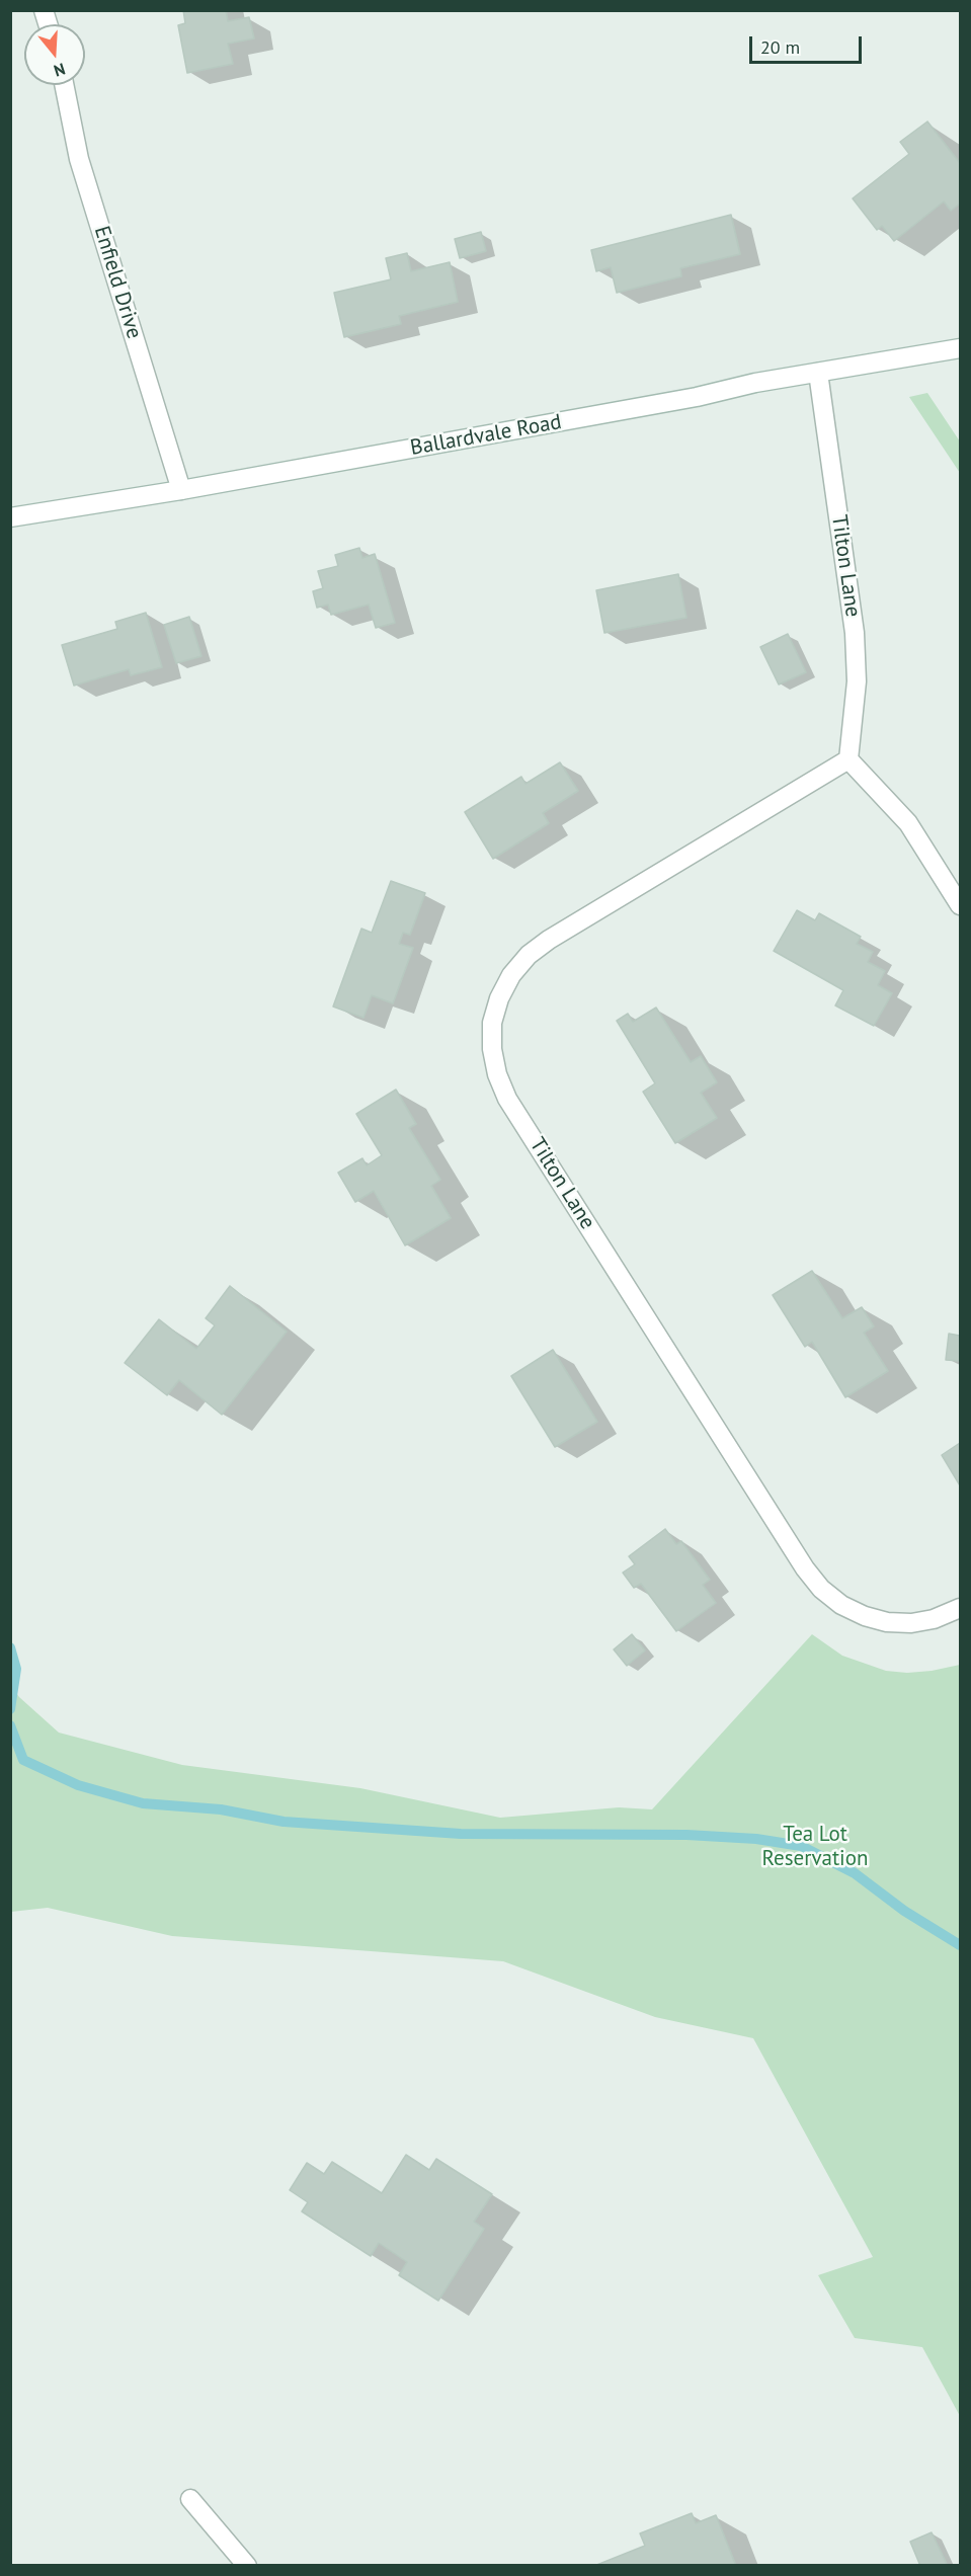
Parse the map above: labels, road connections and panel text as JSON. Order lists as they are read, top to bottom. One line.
{"streets":{"street":["Enfield Drive","Ballardvale Road","Tilton Lane"]},"crossings":[["Enfield Drive","Ballardvale Road"],["Ballardvale Road","Tilton Lane"]],"parks":["Tea Lot Reservation"],"scale_bar":"20 m","north":"bottom"}
